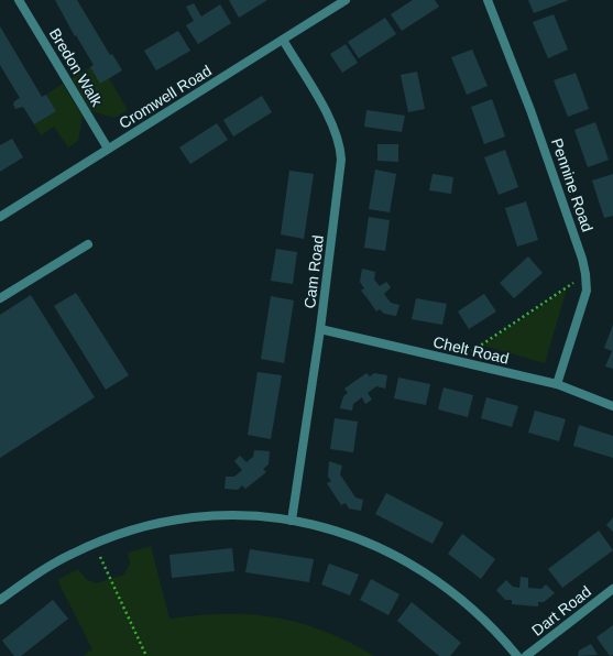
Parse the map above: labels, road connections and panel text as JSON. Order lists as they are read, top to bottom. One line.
{"streets":{"street":["Bredon Walk","Cromwell Road","Pennine Road","Cam Road","Chelt Road","Dart Road"]},"crossings":[["Bredon Walk","Cromwell Road"],["Cromwell Road","Cam Road"],["Pennine Road","Chelt Road"],["Cam Road","Chelt Road"]]}
